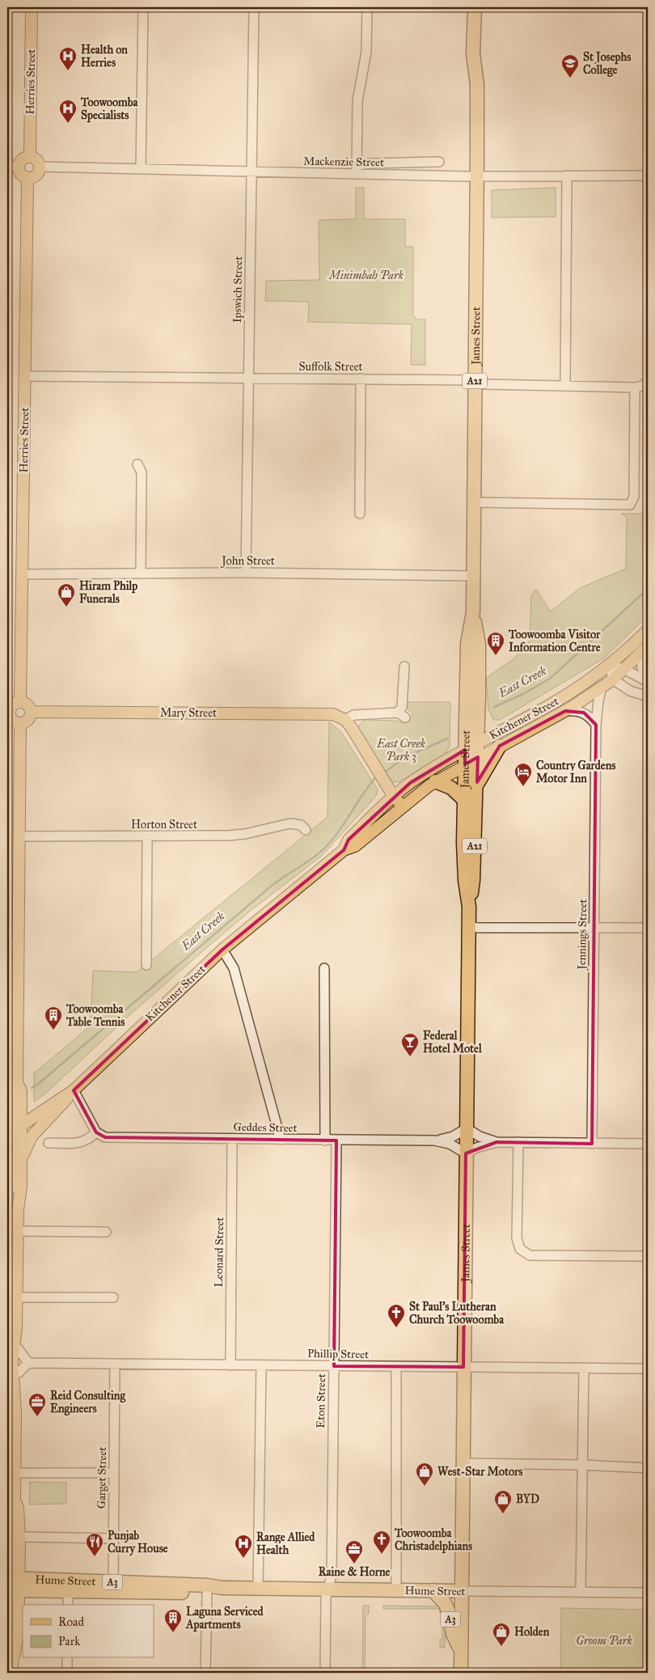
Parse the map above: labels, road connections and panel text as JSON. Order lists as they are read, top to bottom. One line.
{"streets":{"highway":["James Street","A21","Hume Street","A3"],"main road":["Herries Street","Mary Street","Kitchener Street"],"street":["Mackenzie Street","Ipswich Street","Suffolk Street","John Street","Horton Street","Jennings Street","Geddes Street","Leonard Street","Phillip Street","Eton Street","Garget Street"]},"crossings":[["Herries Street","Mackenzie Street"],["Herries Street","Suffolk Street"],["Herries Street","John Street"],["Herries Street","Mary Street"],["Mackenzie Street","Ipswich Street"],["Mackenzie Street","James Street"],["Ipswich Street","Suffolk Street"],["Ipswich Street","John Street"],["James Street","Suffolk Street"],["James Street","John Street"],["James Street","Kitchener Street"],["James Street","Geddes Street"],["James Street","Phillip Street"],["James Street","Hume Street"],["James Street","A3"],["Kitchener Street","Jennings Street"],["Geddes Street","Leonard Street"],["Geddes Street","Eton Street"],["Leonard Street","Phillip Street"],["Phillip Street","Eton Street"],["Phillip Street","Garget Street"],["Eton Street","Hume Street"],["Garget Street","Hume Street"],["Hume Street","A3"]],"water":["East Creek"],"parks":["Minimbah Park","East Creek Park 3","Groom Park"],"places":{"hospital":["Health on Herries","Toowoomba Specialists","Range Allied Health"],"school or university":["St Josephs College"],"shop":["Hiram Philp Funerals","West-Star Motors","BYD","Holden"],"building":["Toowoomba Visitor Information Centre","Toowoomba Table Tennis","Laguna Serviced Apartments"],"hotel":["Country Gardens Motor Inn"],"bar":["Federal Hotel Motel"],"church":["St Paul's Lutheran Church Toowoomba","Toowoomba Christadelphians"],"office":["Reid Consulting Engineers","Raine & Horne"],"restaurant":["Punjab Curry House"]},"legend":["Road","Park"]}
